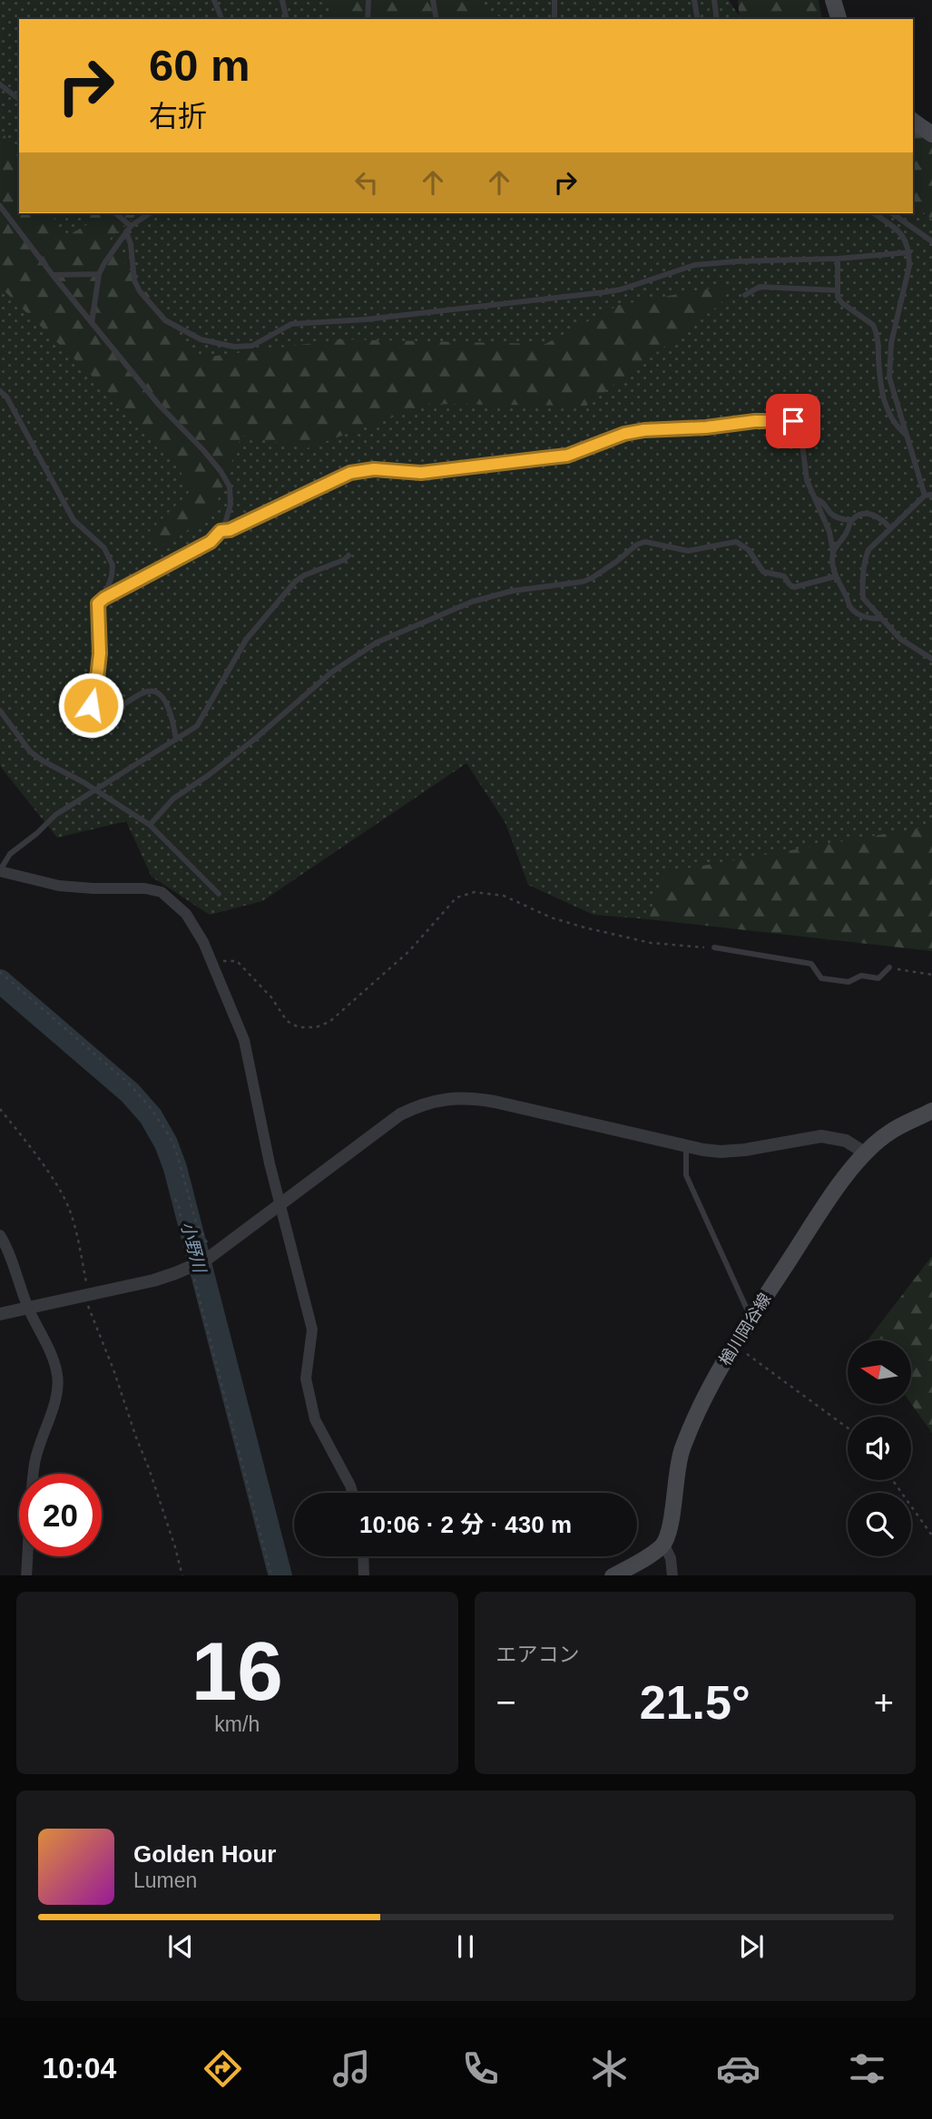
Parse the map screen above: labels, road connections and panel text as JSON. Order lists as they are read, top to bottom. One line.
{"streets":{"main road":["楢川岡谷線"]},"water":["小野川"],"north":"left","page":{"turn":["60 m","右折"],"limit":"20","trip":"10:06 · 2 分 · 430 m","tile":[["16","km/h"],"エアコン"],"heat":["−","21.5°","+"],"song":["Golden Hour","Lumen"],"tabs":"10:04"}}
